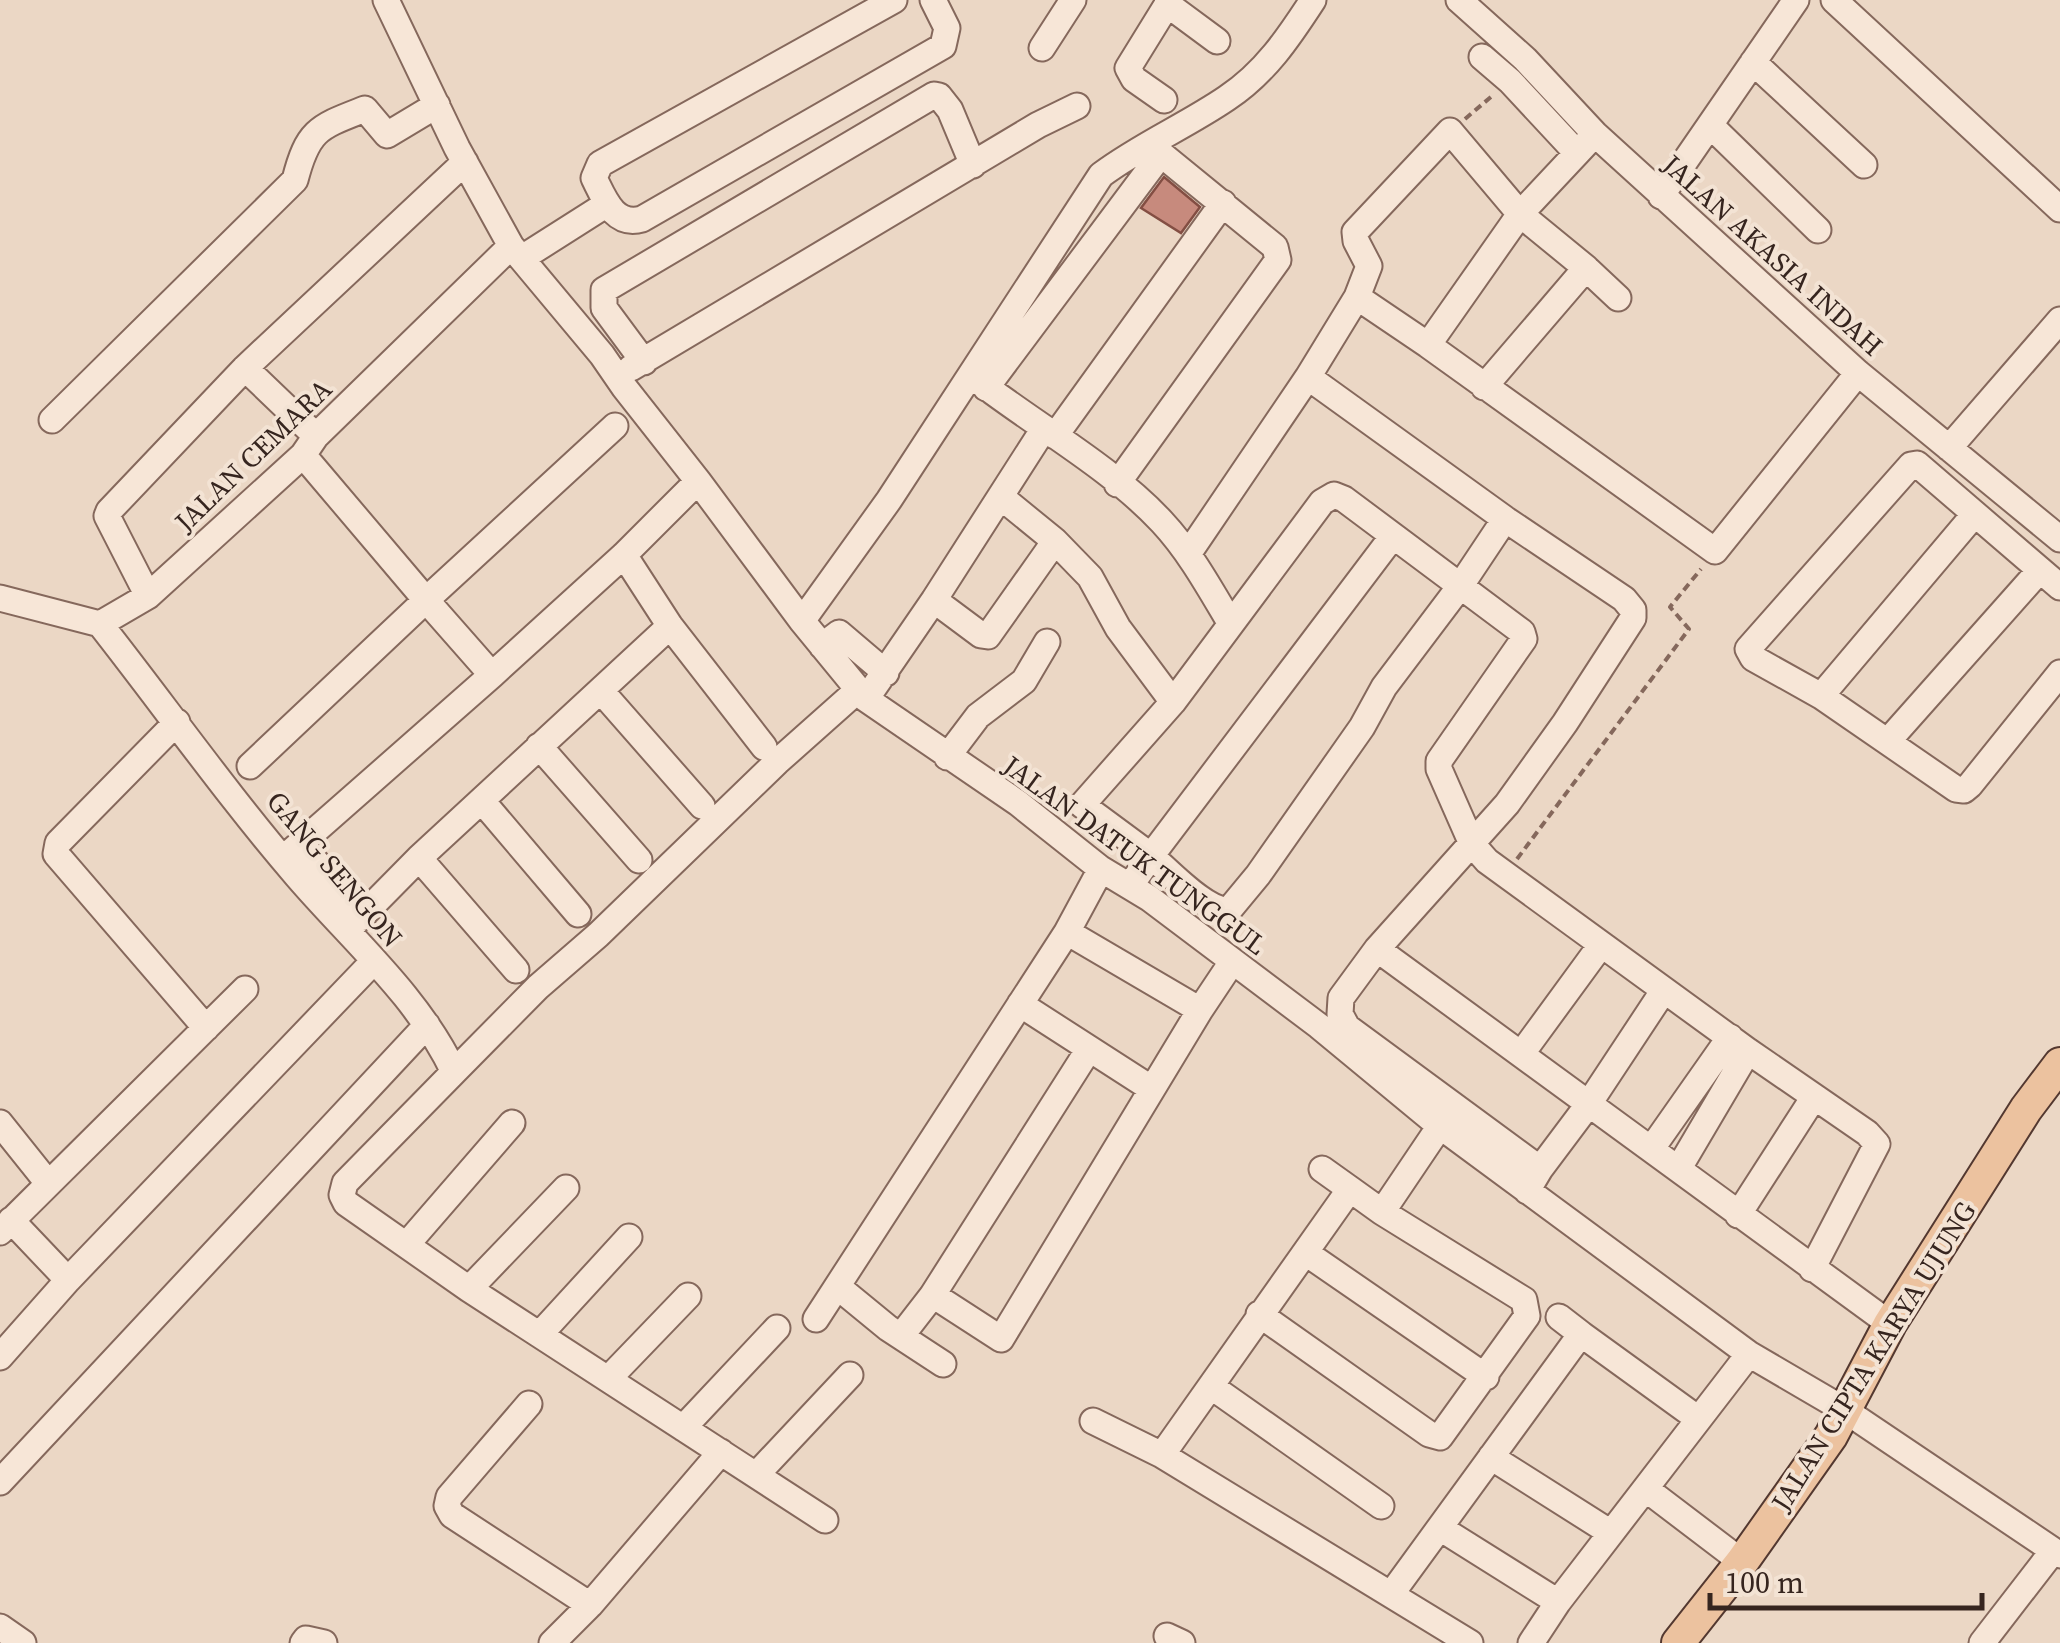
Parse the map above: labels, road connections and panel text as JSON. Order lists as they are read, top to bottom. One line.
{"streets":{"main road":["JALAN CIPTA KARYA UJUNG"],"street":["JALAN AKASIA INDAH","JALAN CEMARA","JALAN DATUK TUNGGUL","GANG SENGON"]},"crossings":[["JALAN CEMARA","JALAN DATUK TUNGGUL"],["JALAN CEMARA","GANG SENGON"],["JALAN DATUK TUNGGUL","JALAN CIPTA KARYA UJUNG"]],"scale_bar":"100 m"}
